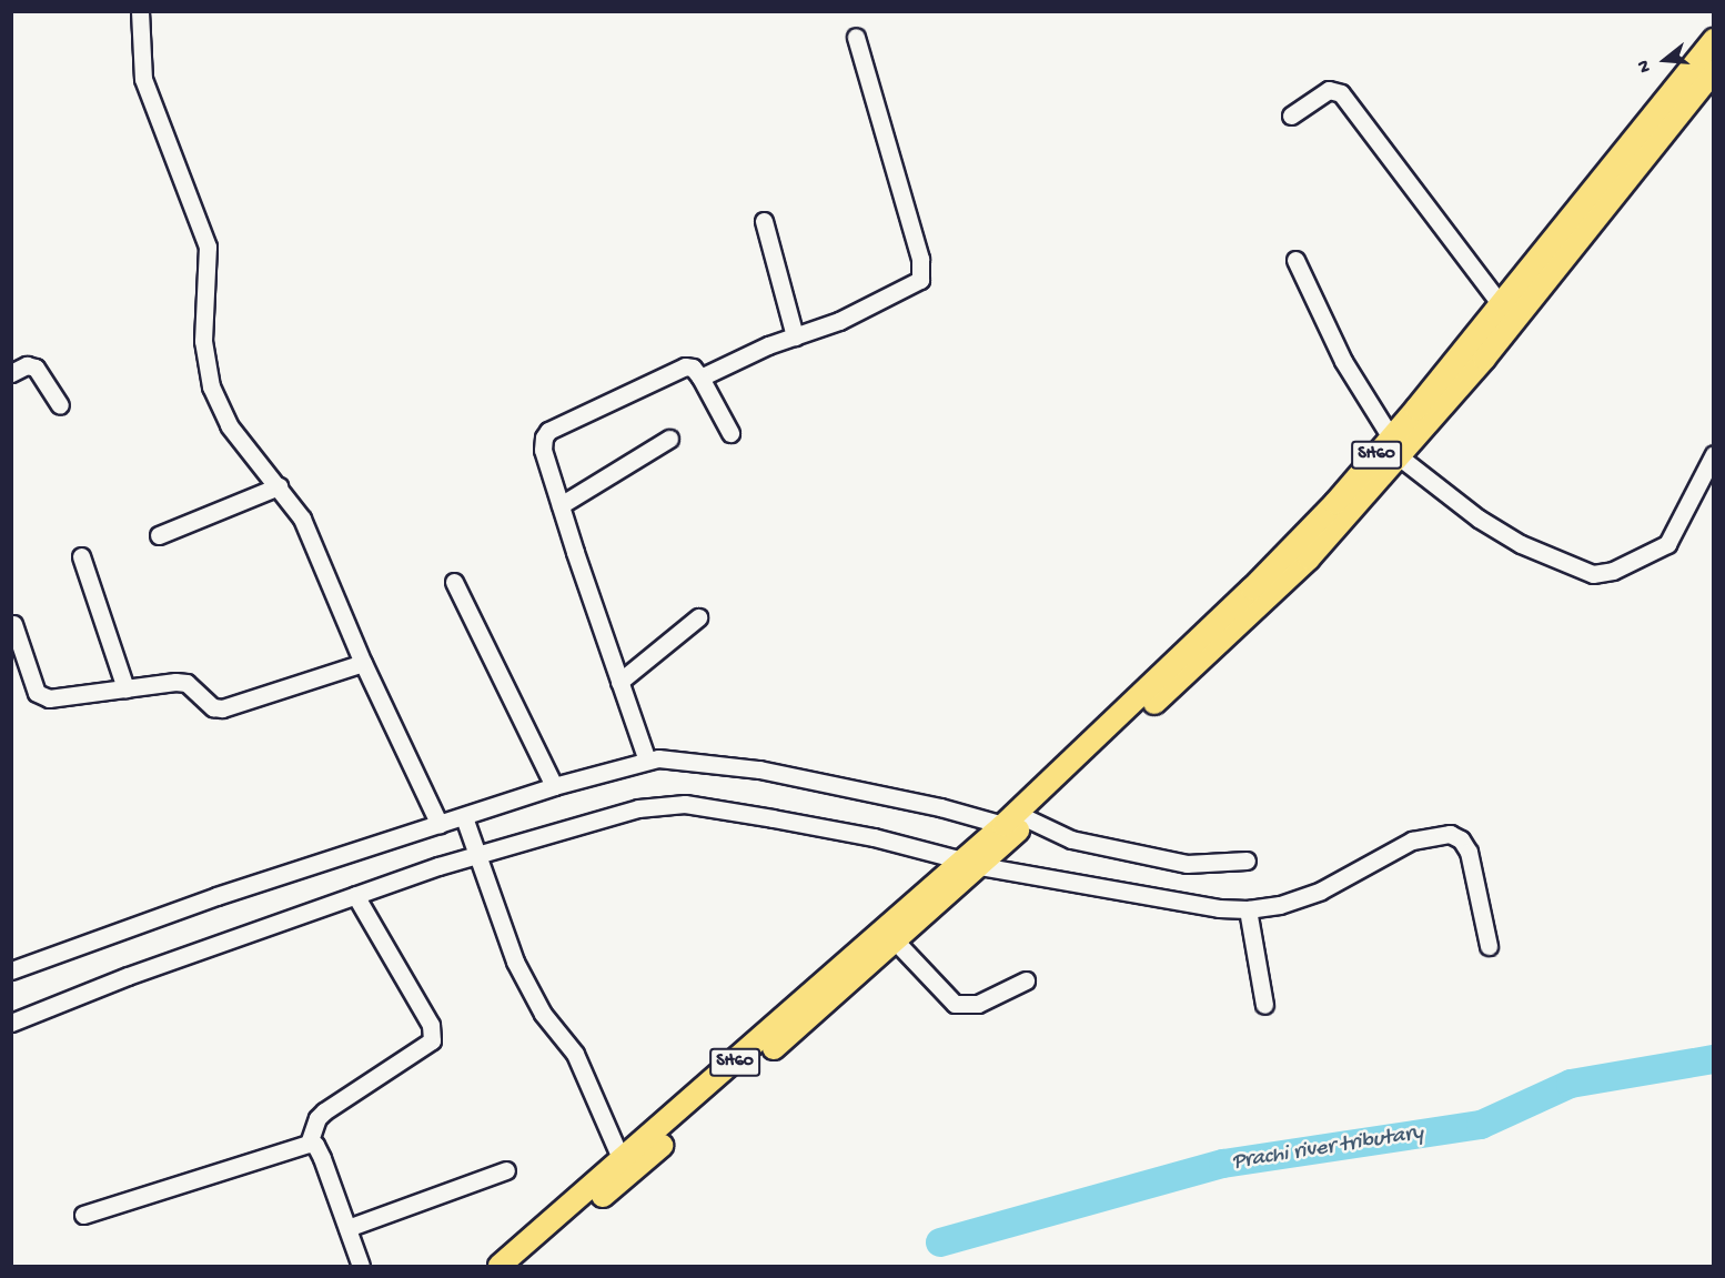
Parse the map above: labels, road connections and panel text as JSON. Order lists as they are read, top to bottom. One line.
{"streets":{"main road":["SH60"]},"water":["Prachi river tributary"],"north":"left"}
